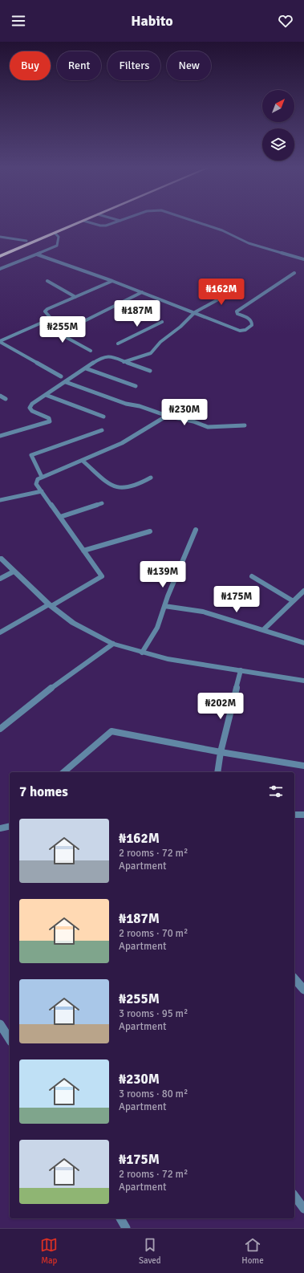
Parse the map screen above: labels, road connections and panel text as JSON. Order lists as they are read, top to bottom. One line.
{"north":"top right","page":{"header":"Habito","chip":["Buy","Rent","Filters","New"],"price":["₦162M","₦187M","₦255M","₦230M","₦139M","₦175M","₦202M"],"heading":"7 homes","list":[{"name":"₦162M","note":"2 rooms · 72 m² · Apartment"},{"name":"₦187M","note":"2 rooms · 70 m² · Apartment"},{"name":"₦255M","note":"3 rooms · 95 m² · Apartment"},{"name":"₦230M","note":"3 rooms · 80 m² · Apartment"},{"name":"₦175M","note":"2 rooms · 72 m² · Apartment"}],"tabs":["Map","Saved","Home"]}}
